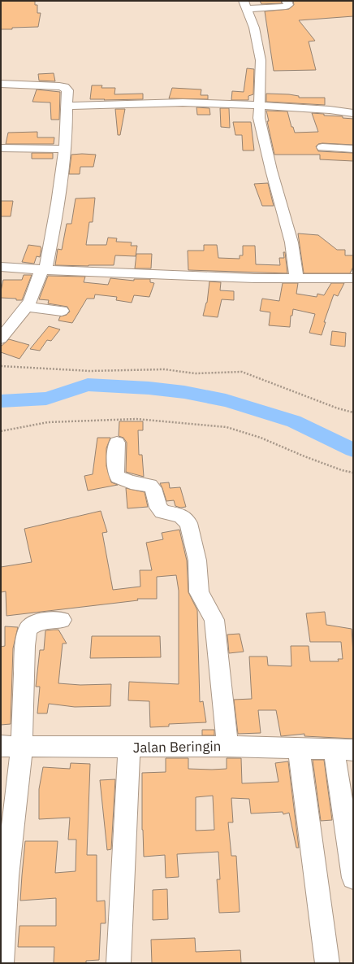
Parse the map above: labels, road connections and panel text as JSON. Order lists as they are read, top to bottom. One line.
{"streets":{"street":["Jalan Beringin"]}}
